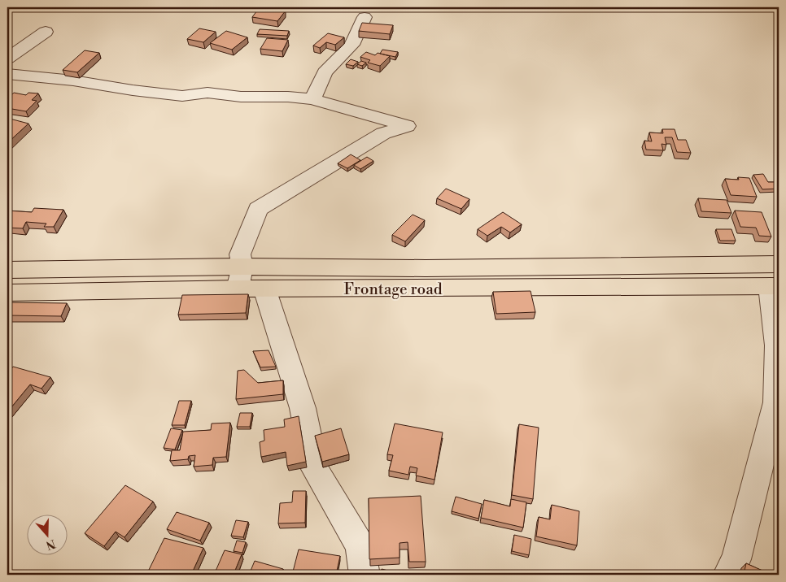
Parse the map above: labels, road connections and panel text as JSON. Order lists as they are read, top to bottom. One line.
{"streets":{"main road":["Frontage road"]},"north":"bottom"}
